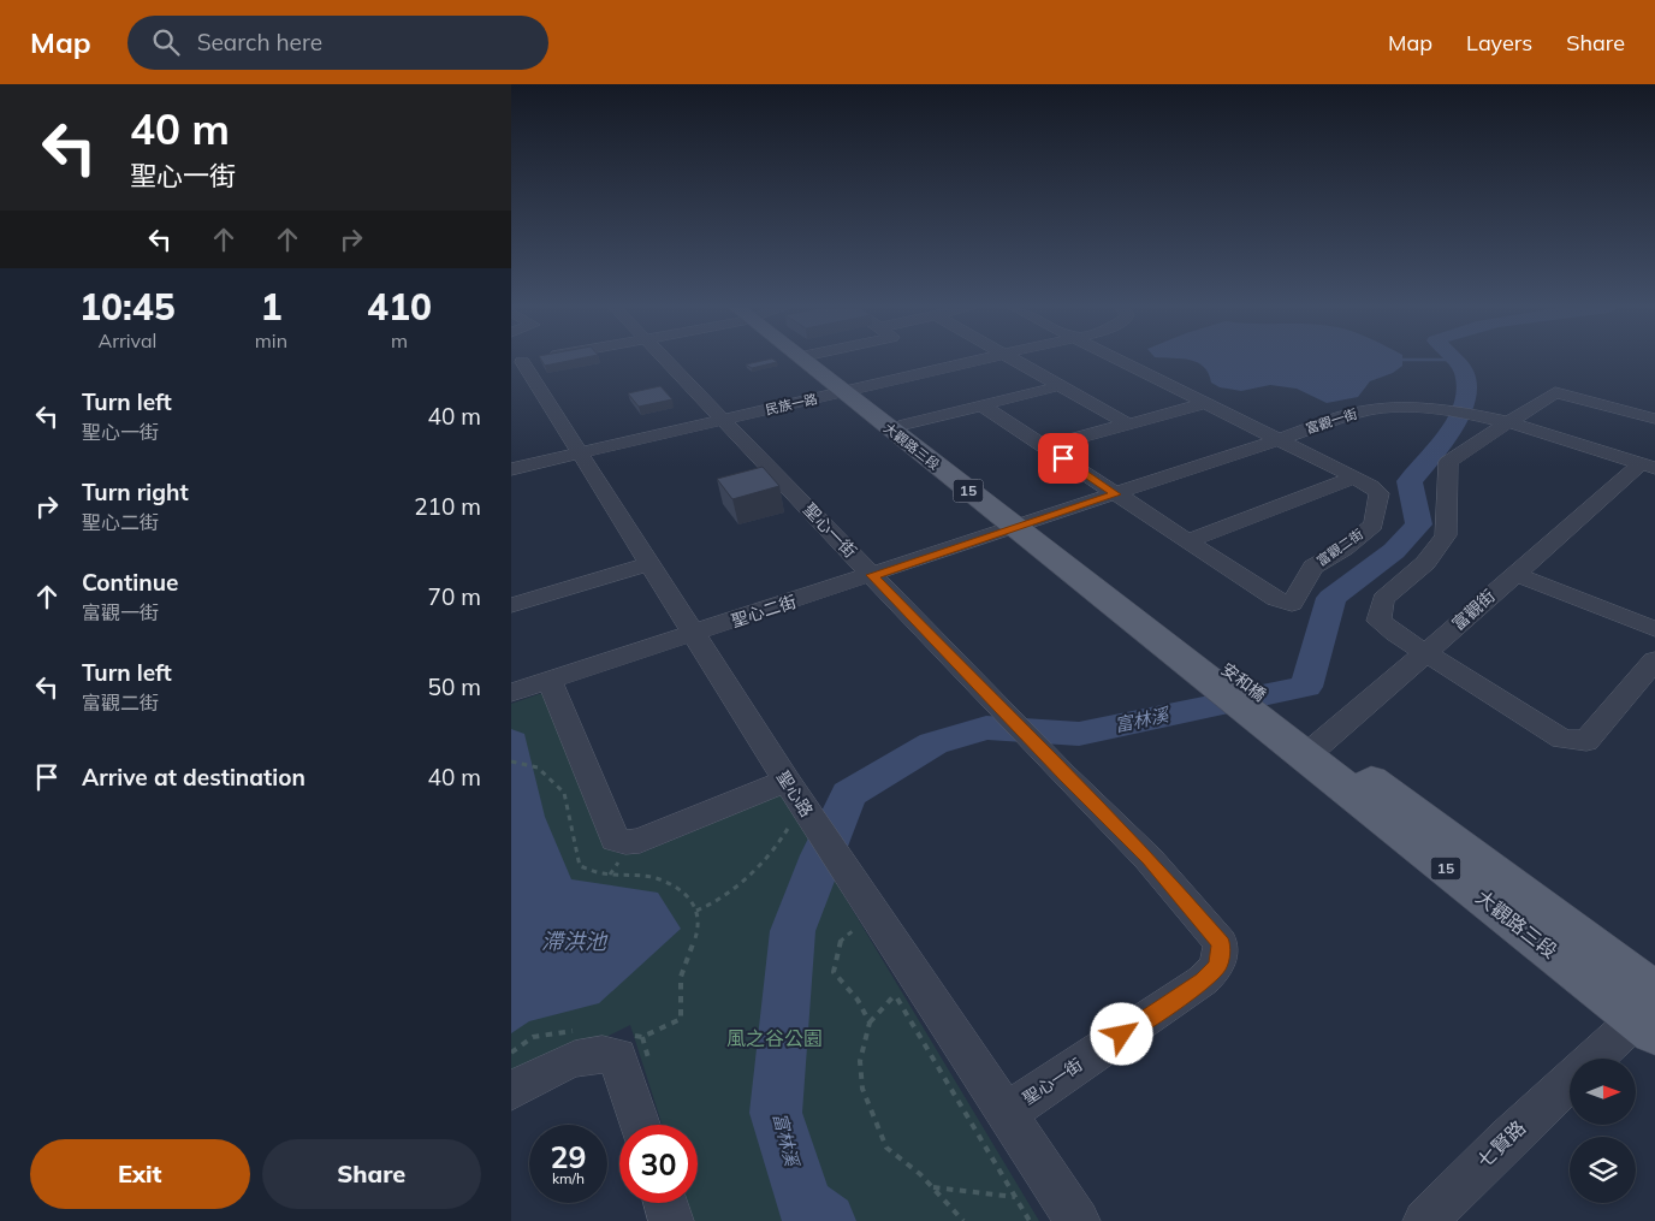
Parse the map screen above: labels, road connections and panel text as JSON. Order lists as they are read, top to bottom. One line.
{"streets":{"main road":["大觀路三段","15","安和橋"],"street":["民族一路","富觀一街","聖心一街","富觀二街","富觀街","聖心二街","聖心路","七賢路"]},"crossings":[["民族一路","大觀路三段"],["民族一路","聖心一街"],["民族一路","聖心路"],["富觀一街","大觀路三段"],["富觀一街","富觀二街"],["富觀一街","富觀街"],["富觀一街","聖心二街"],["大觀路三段","富觀街"],["大觀路三段","聖心二街"],["大觀路三段","安和橋"],["大觀路三段","七賢路"],["聖心一街","聖心二街"],["聖心一街","聖心路"],["聖心二街","聖心路"]],"water":["富林溪","滯洪池"],"parks":["風之谷公園"],"north":"right","page":{"header":"Map","search":"Search here","nav":["Map","Layers","Share"],"turn":["40 m","聖心一街"],"eta":["10:45","Arrival","1","min","410","m"],"list":[{"name":"Turn left","note":"聖心一街","value":"40 m"},{"name":"Turn right","note":"聖心二街","value":"210 m"},{"name":"Continue","note":"富觀一街","value":"70 m"},{"name":"Turn left","note":"富觀二街","value":"50 m"},{"name":"Arrive at destination","value":"40 m"}],"speed":"29 km/h","limit":"30","buttons":["Exit","Share"]}}
